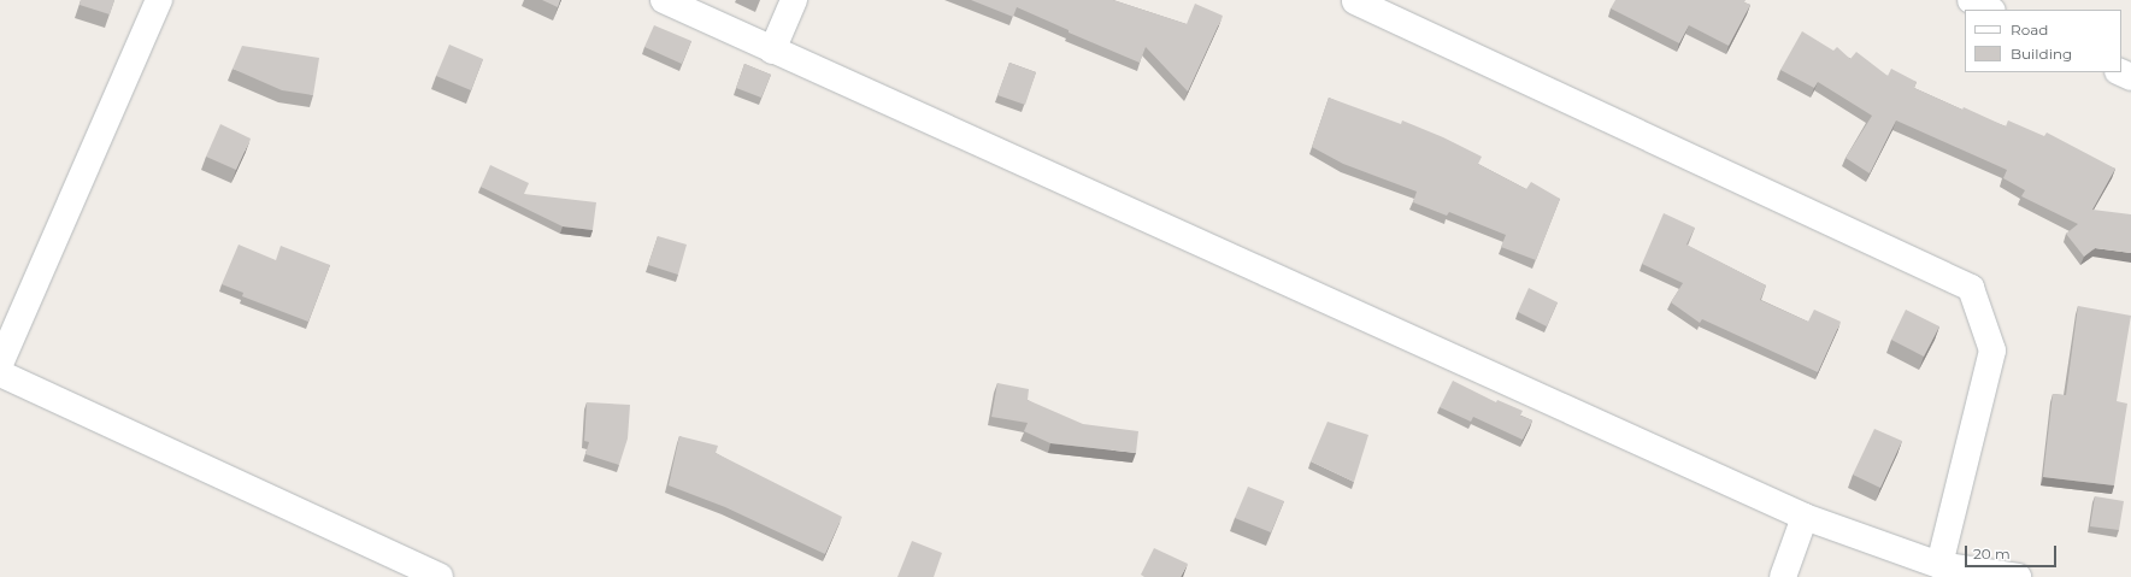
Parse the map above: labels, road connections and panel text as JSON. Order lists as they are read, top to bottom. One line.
{"legend":["Road","Building"],"scale_bar":"20 m"}
